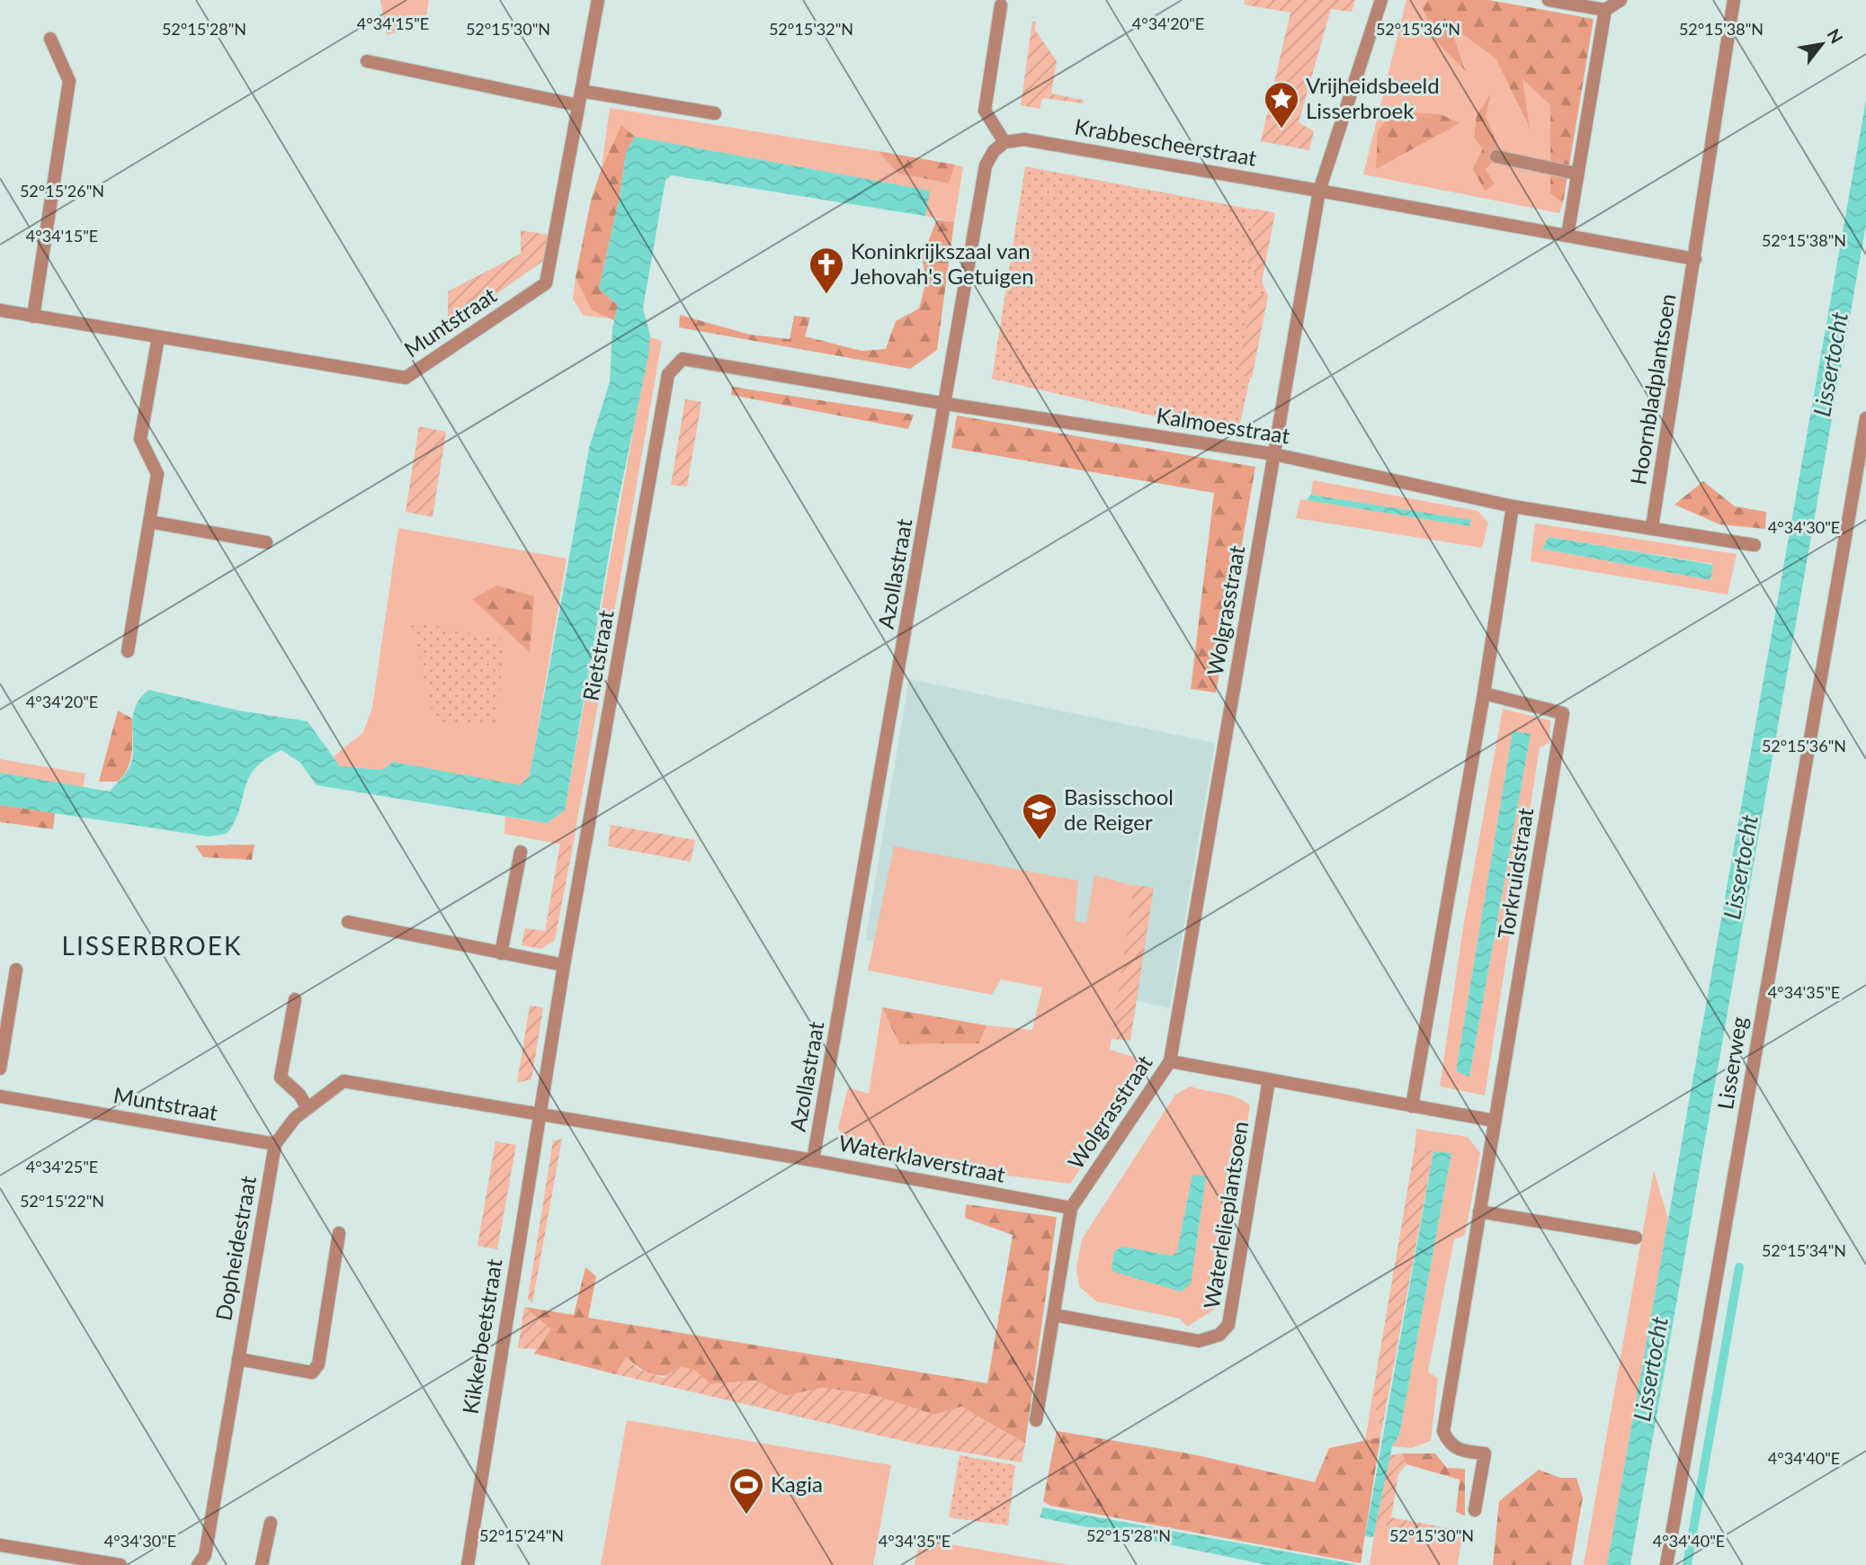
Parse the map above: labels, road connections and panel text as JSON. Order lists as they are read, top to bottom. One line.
{"streets":{"street":["Krabbescheerstraat","Muntstraat","Hoornbladplantsoen","Kalmoesstraat","Azollastraat","Wolgrasstraat","Rietstraat","Torkruidstraat","Lisserweg","Waterklaverstraat","Waterlelieplantsoen","Dopheidestraat","Kikkerbeetstraat"]},"crossings":[["Krabbescheerstraat","Azollastraat"],["Krabbescheerstraat","Wolgrasstraat"],["Muntstraat","Dopheidestraat"],["Hoornbladplantsoen","Kalmoesstraat"],["Kalmoesstraat","Azollastraat"],["Kalmoesstraat","Wolgrasstraat"],["Kalmoesstraat","Rietstraat"],["Azollastraat","Waterklaverstraat"],["Wolgrasstraat","Waterklaverstraat"],["Rietstraat","Waterklaverstraat"],["Rietstraat","Kikkerbeetstraat"],["Waterklaverstraat","Kikkerbeetstraat"]],"districts":["LISSERBROEK"],"water":["Lissertocht"],"places":{"place":["Vrijheidsbeeld Lisserbroek"],"church":["Koninkrijkszaal van Jehovah's Getuigen"],"school or university":["Basisschool de Reiger"],"sports":["Kagia"]},"north":"top right","coordinates":["4°34'15\"E","4°34'20\"E","52°15'38\"N","52°15'28\"N","52°15'30\"N","52°15'32\"N","52°15'36\"N","52°15'26\"N","4°34'30\"E","4°34'35\"E","4°34'25\"E","52°15'22\"N","52°15'34\"N","4°34'40\"E","52°15'24\"N"]}
